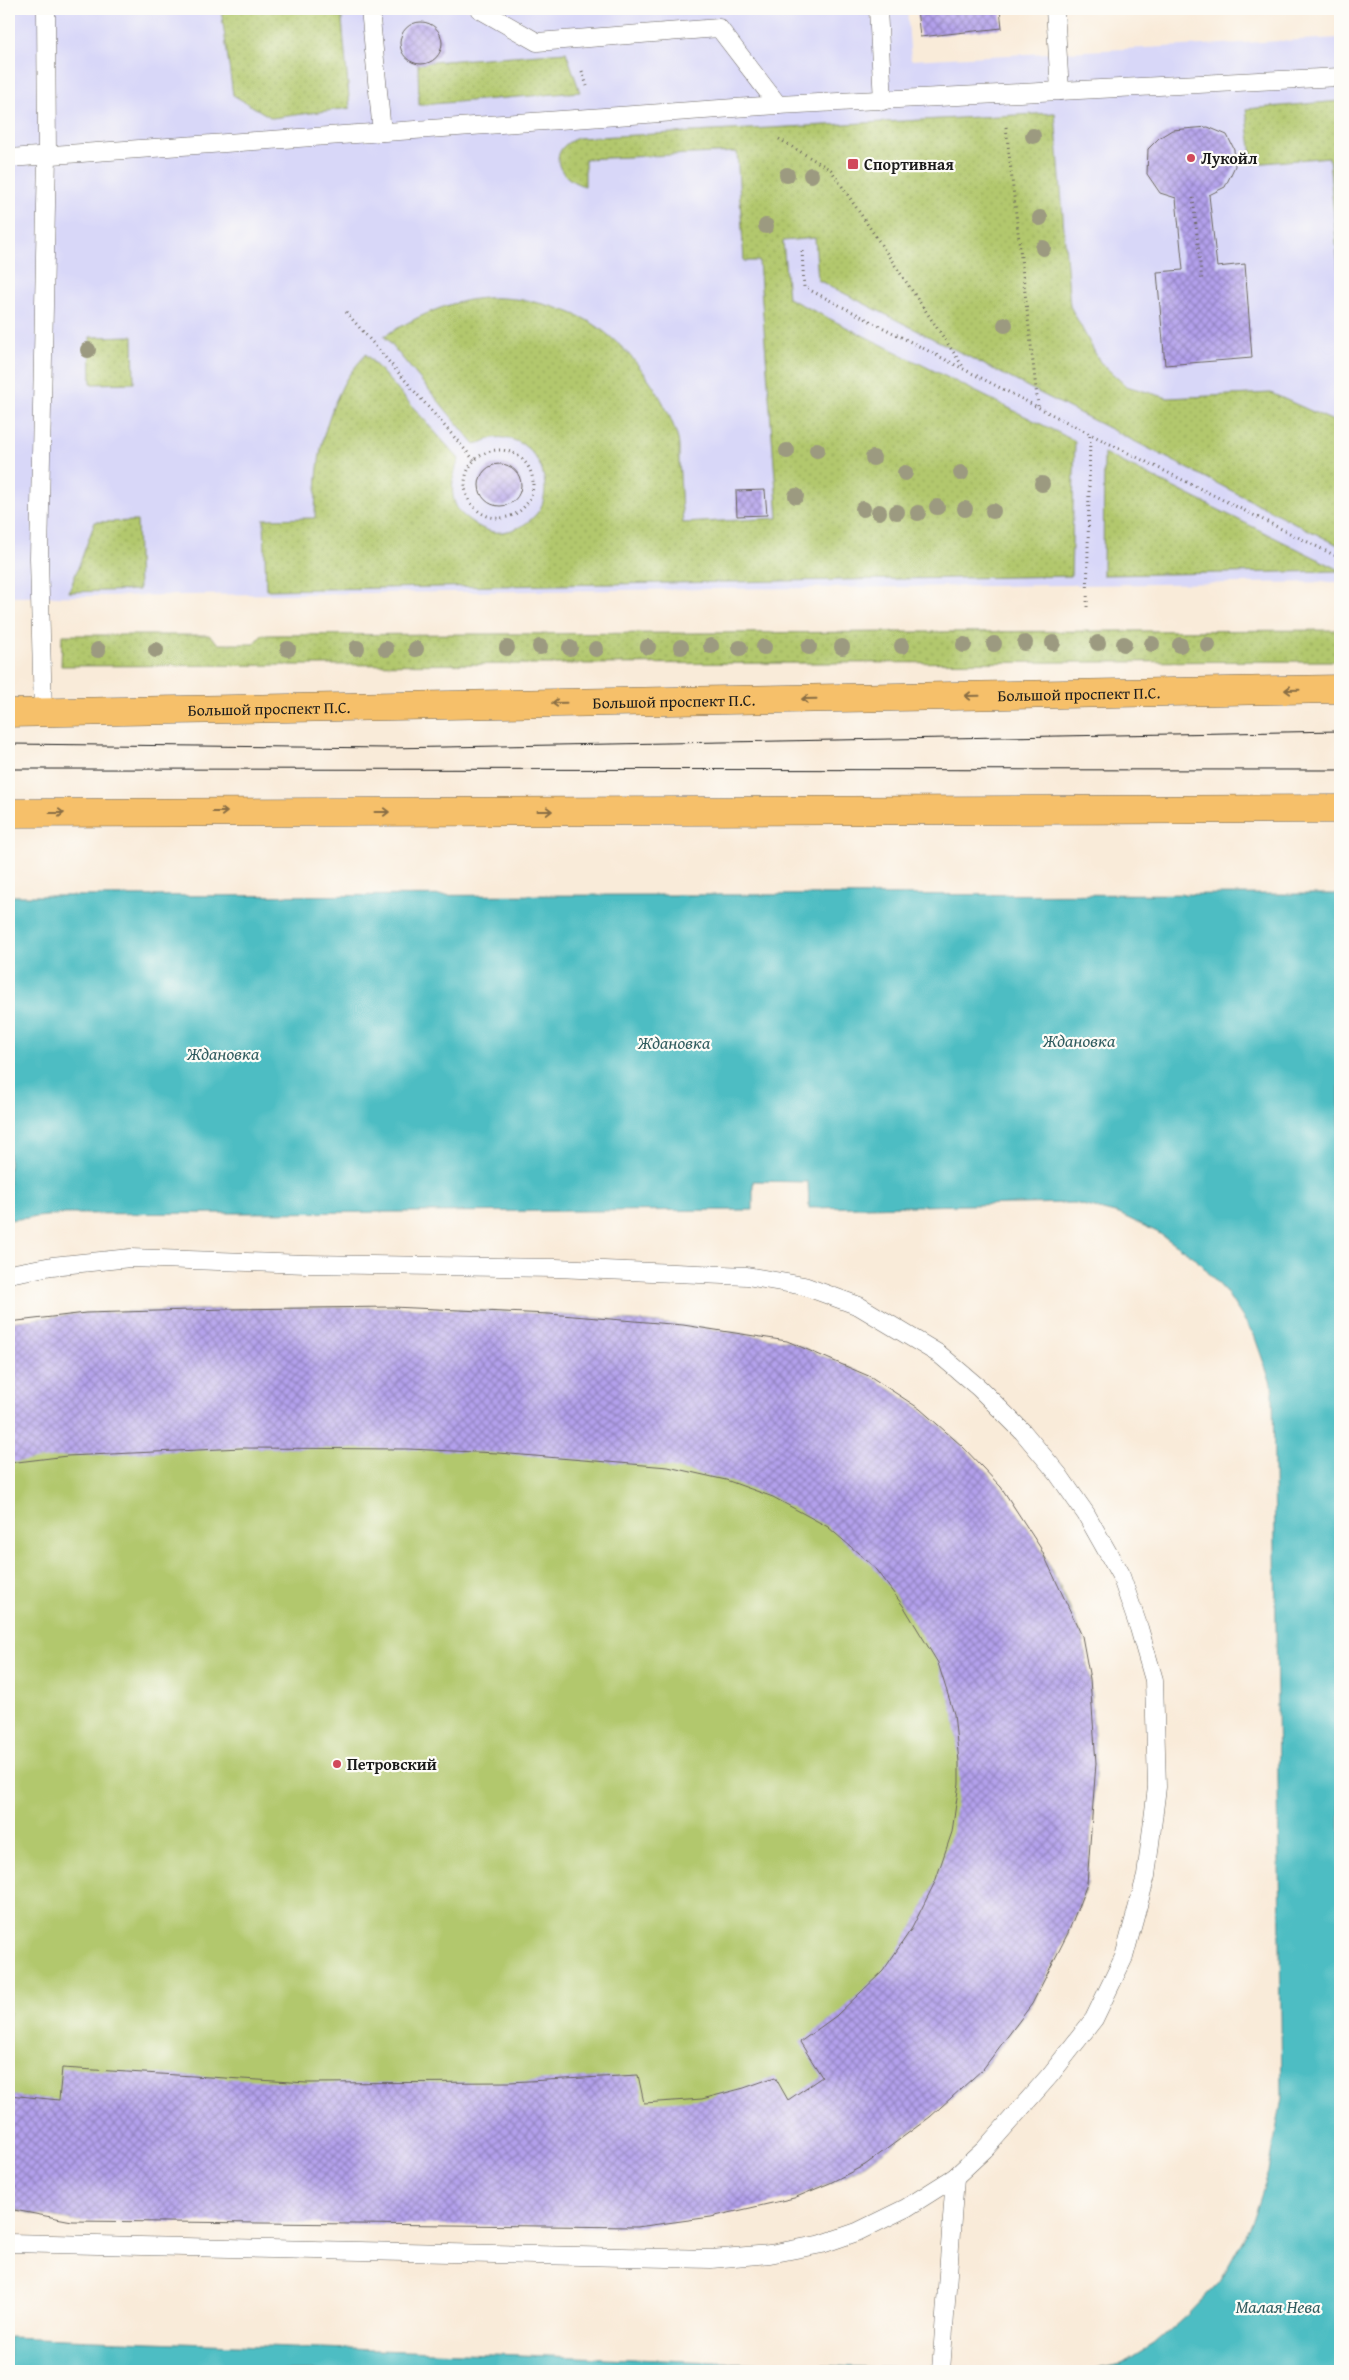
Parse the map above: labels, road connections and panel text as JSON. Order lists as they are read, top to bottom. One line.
{"streets":{"main road":["Большой проспект П.С."]},"water":["Ждановка","Малая Нева"],"places":{"other":["Лукойл","Петровский"],"transit":["Спортивная"]}}
